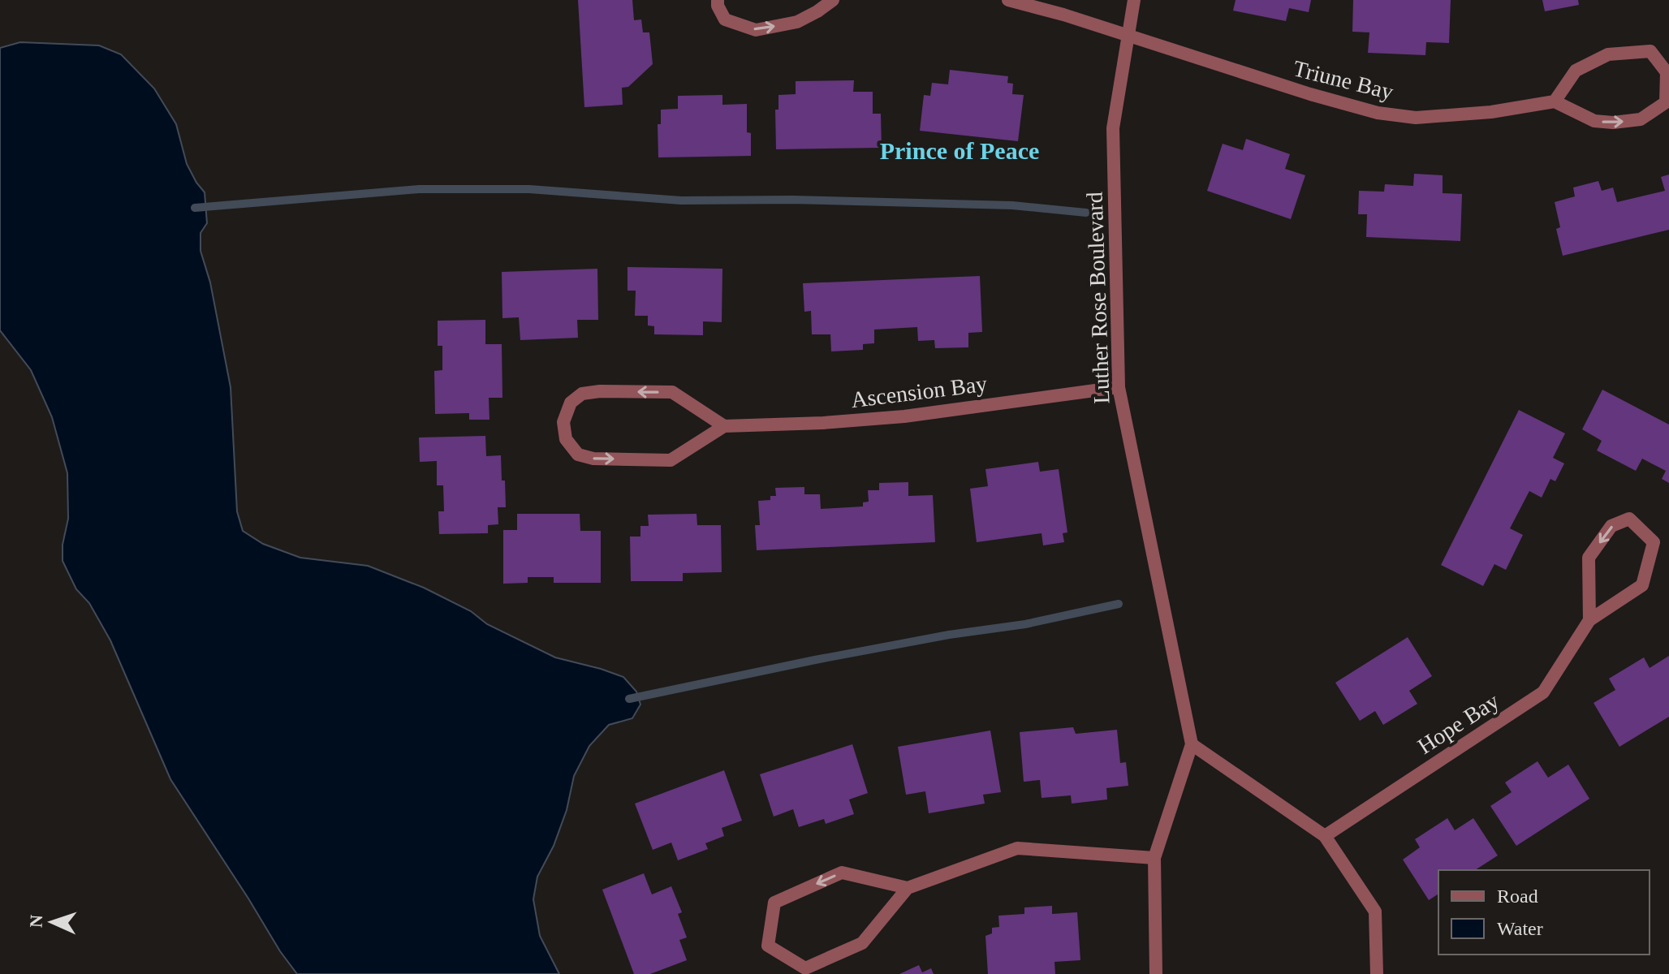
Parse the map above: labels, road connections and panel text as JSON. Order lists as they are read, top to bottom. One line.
{"streets":{"street":["Triune Bay","Luther Rose Boulevard","Ascension Bay","Hope Bay"]},"crossings":[["Triune Bay","Luther Rose Boulevard"],["Luther Rose Boulevard","Ascension Bay"]],"districts":["Prince of Peace"],"legend":["Road","Water"],"north":"left"}
